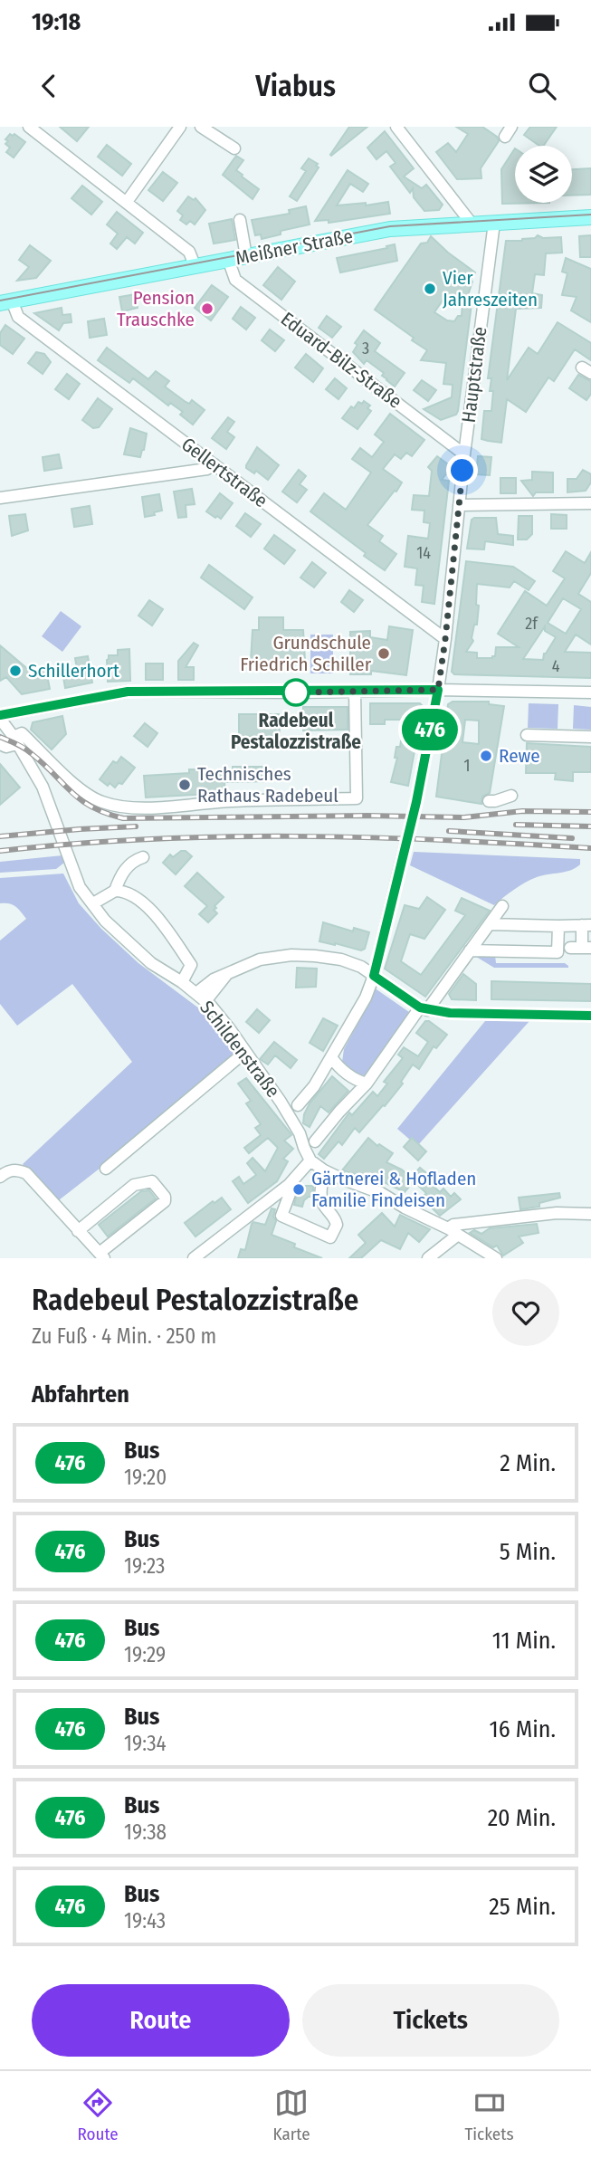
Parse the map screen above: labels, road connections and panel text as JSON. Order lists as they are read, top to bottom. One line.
{"streets":{"main road":["Meißner Straße"],"street":["Eduard-Bilz-Straße","Hauptstraße","Gellertstraße","Schildenstraße"]},"crossings":[["Meißner Straße","Eduard-Bilz-Straße"],["Meißner Straße","Hauptstraße"],["Meißner Straße","Gellertstraße"],["Eduard-Bilz-Straße","Hauptstraße"],["Hauptstraße","Gellertstraße"]],"places":["Vier Jahreszeiten","Pension Trauschke","Grundschule Friedrich Schiller","Schillerhort","Radebeul Pestalozzistraße","Rewe","Technisches Rathaus Radebeul","Gärtnerei & Hofladen Familie Findeisen"],"lines":["bus line 476"],"house_numbers":["3","14","2f","4","1"],"page":{"status":"19:18","header":"Viabus","on_map":"476","heading":[["Radebeul Pestalozzistraße","Zu Fuß · 4 Min. · 250 m"],"Abfahrten"],"list":[{"mark":"476","name":"Bus","note":"19:20","value":"2 Min."},{"mark":"476","name":"Bus","note":"19:23","value":"5 Min."},{"mark":"476","name":"Bus","note":"19:29","value":"11 Min."},{"mark":"476","name":"Bus","note":"19:34","value":"16 Min."},{"mark":"476","name":"Bus","note":"19:38","value":"20 Min."},{"mark":"476","name":"Bus","note":"19:43","value":"25 Min."}],"buttons":["Route","Tickets"],"tabs":["Route","Karte","Tickets"]}}
